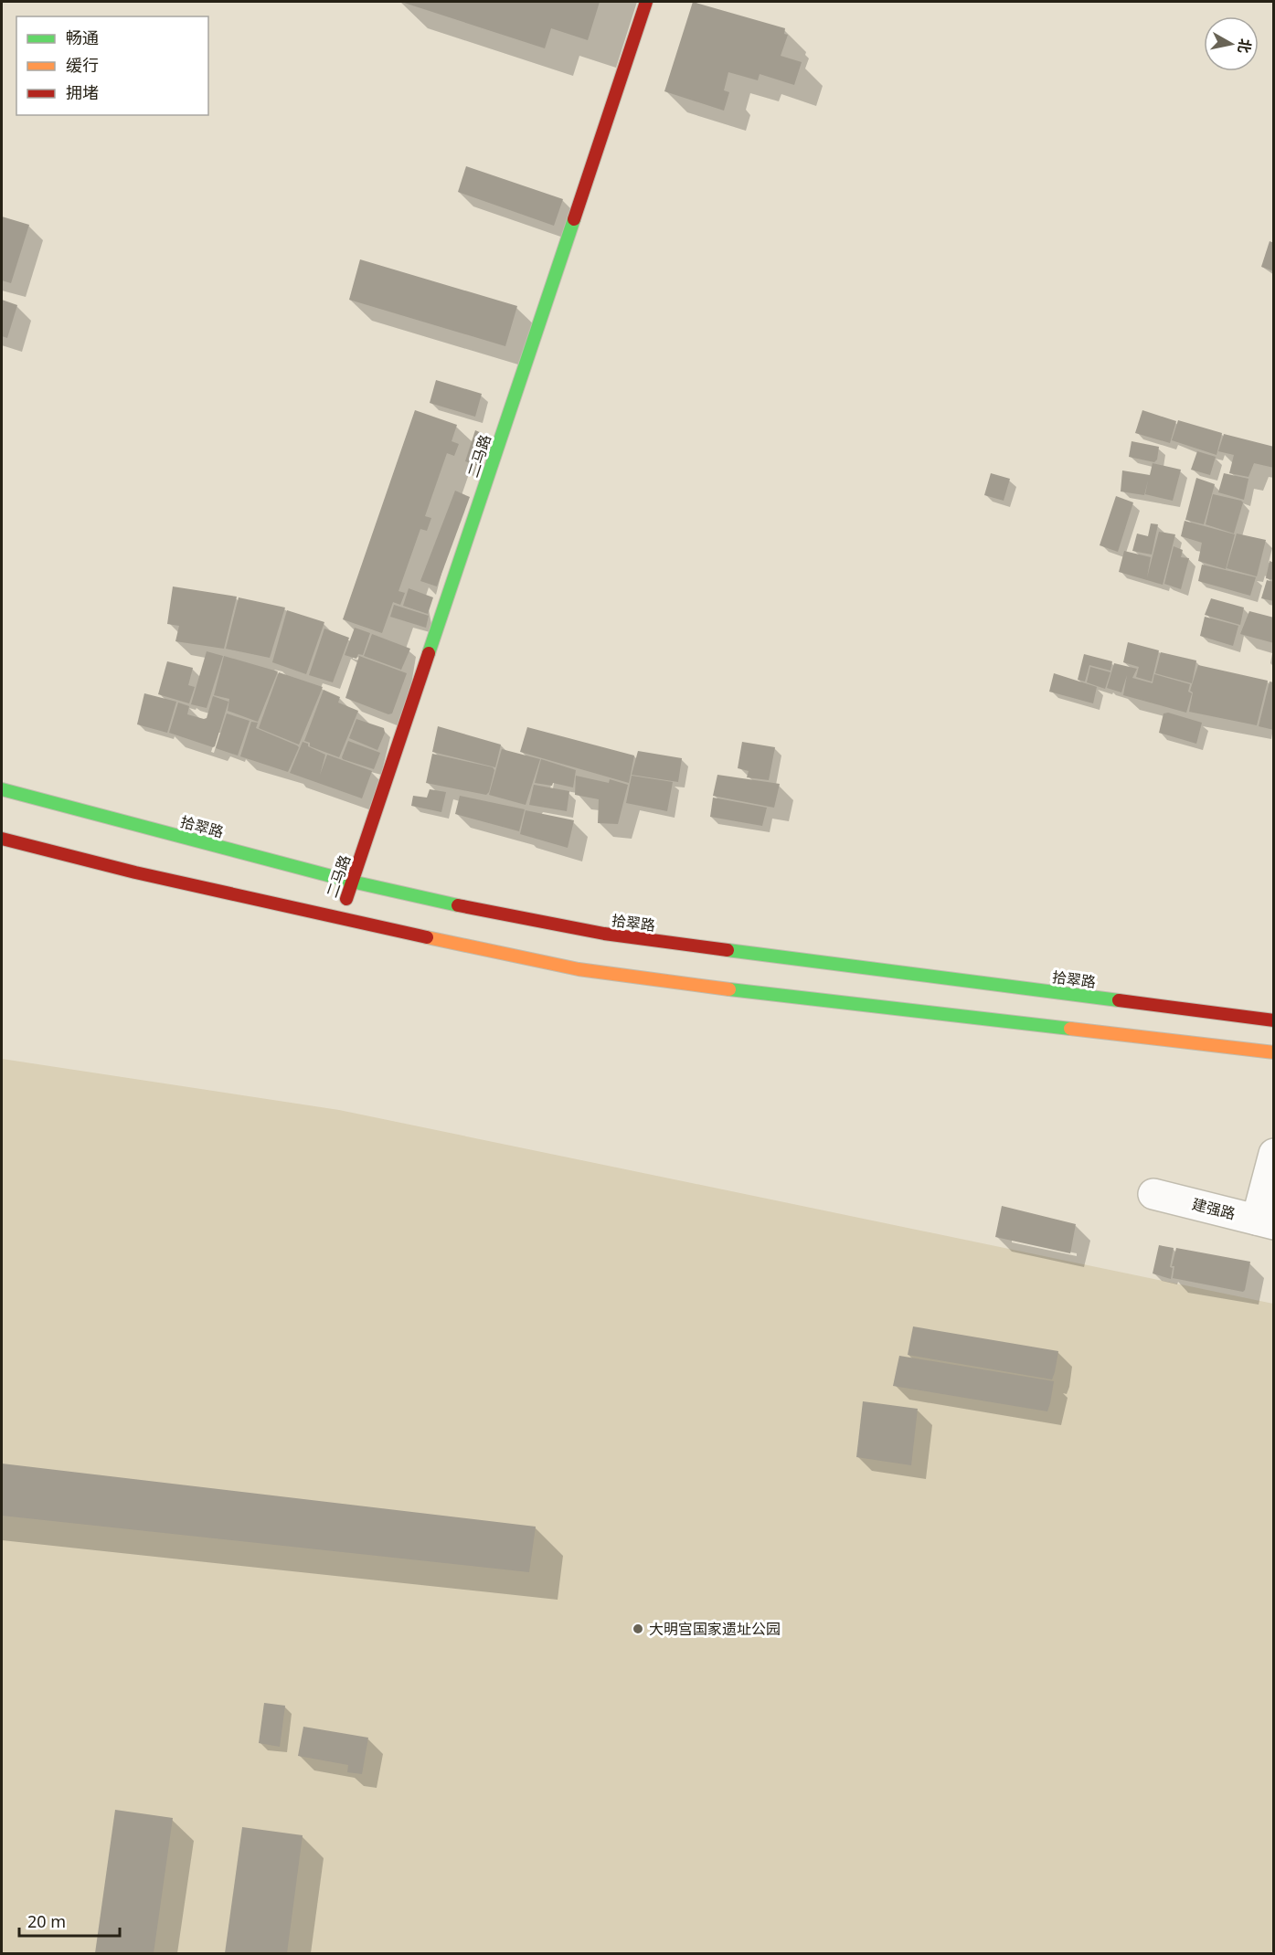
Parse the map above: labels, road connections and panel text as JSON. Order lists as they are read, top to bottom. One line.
{"streets":{"main road":["二马路","拾翠路"],"street":["建强路"]},"crossings":[["二马路","拾翠路"]],"places":["大明宫国家遗址公园"],"legend":["畅通","缓行","拥堵"],"scale_bar":"20 m","north":"right"}
